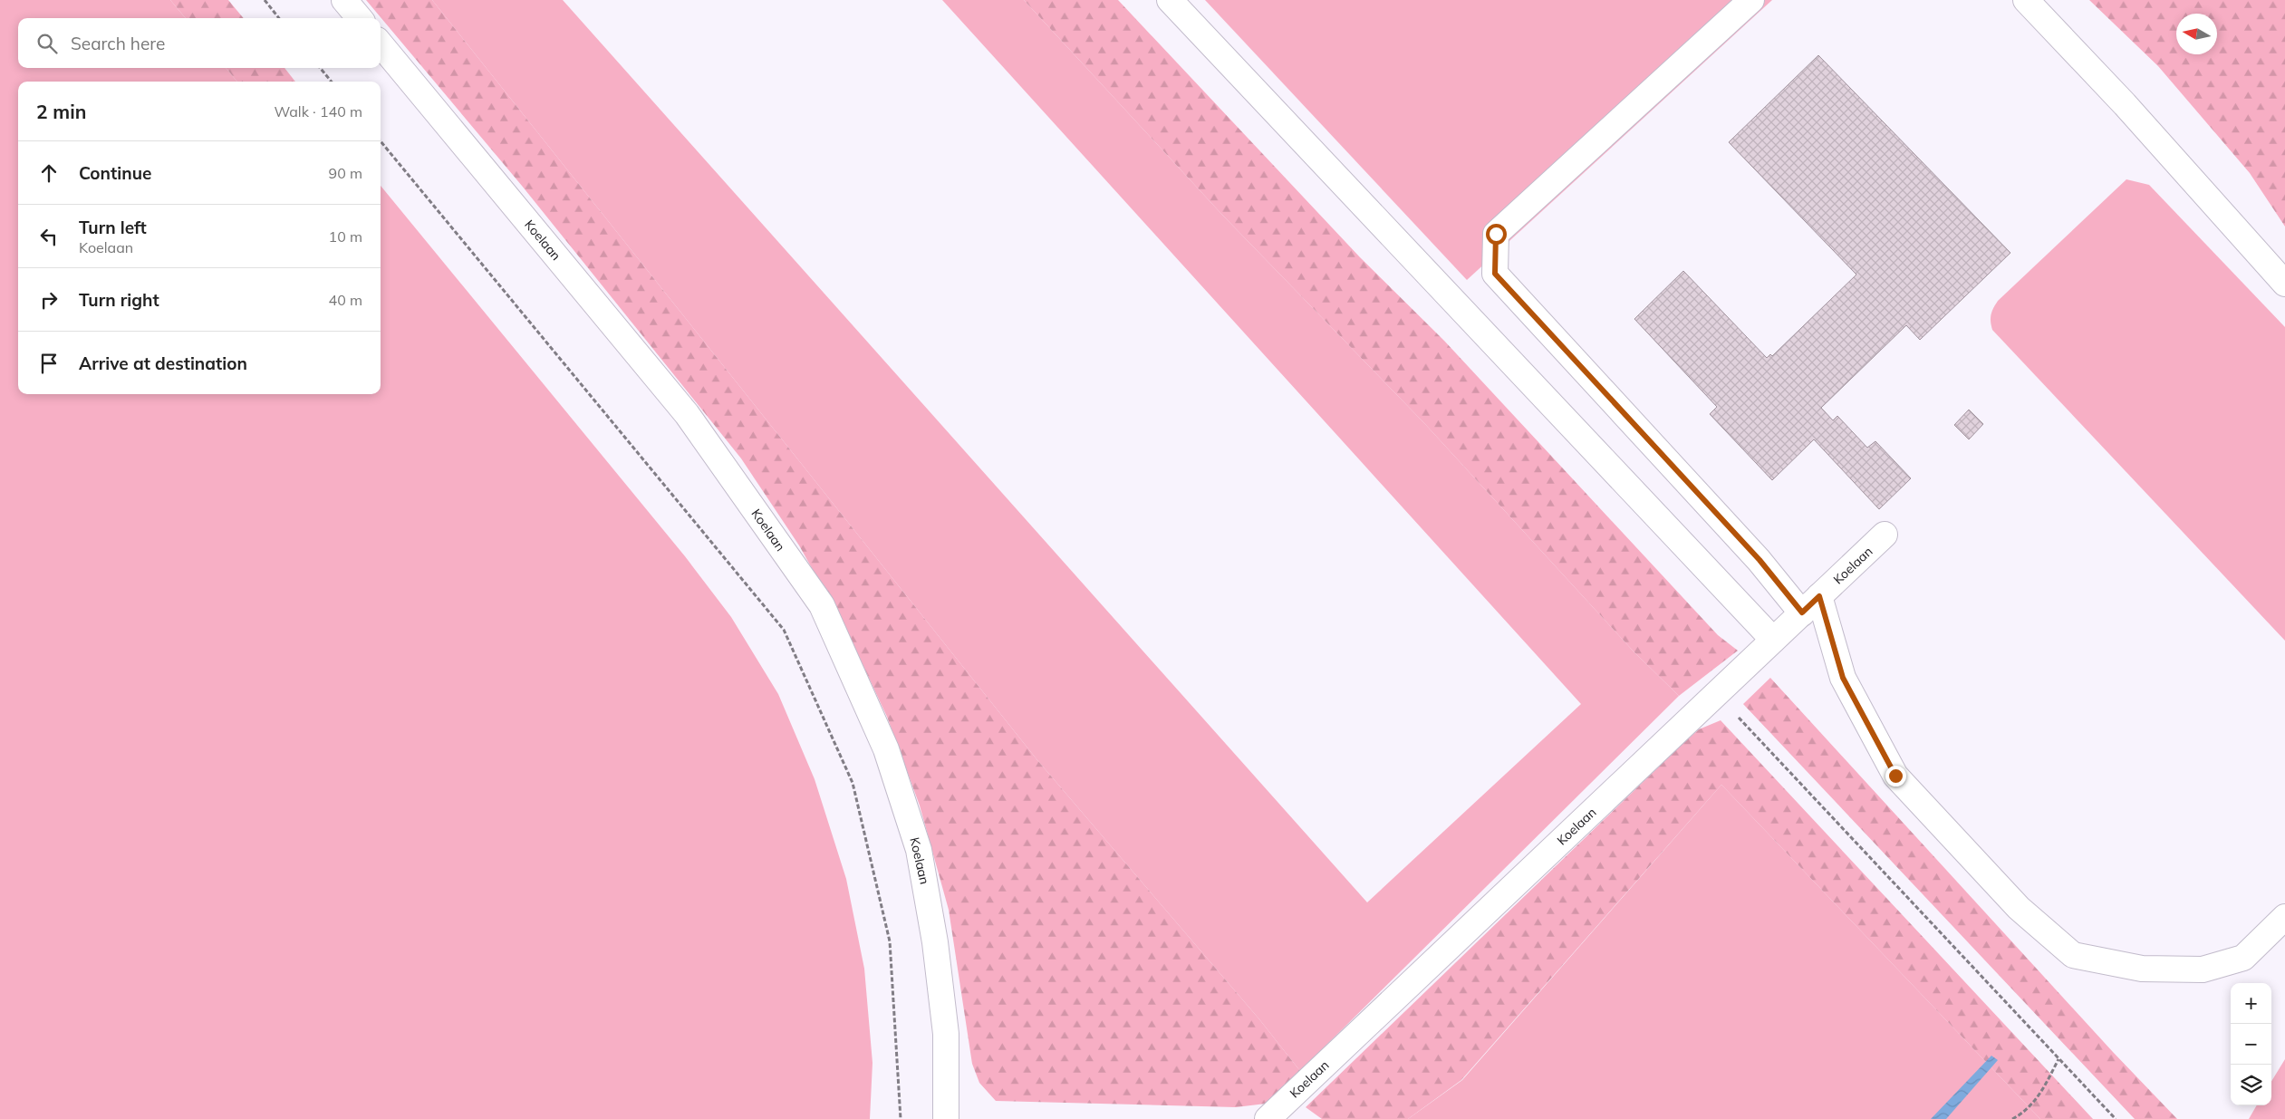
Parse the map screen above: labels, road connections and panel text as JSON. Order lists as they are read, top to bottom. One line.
{"streets":{"street":["Koelaan"]},"north":"left","page":{"search":"Search here","heading":["2 min","Walk · 140 m"],"list":[["Continue","90 m"],["Turn left","Koelaan","10 m"],["Turn right","40 m"],"Arrive at destination"],"map_buttons":["+","−"]}}
